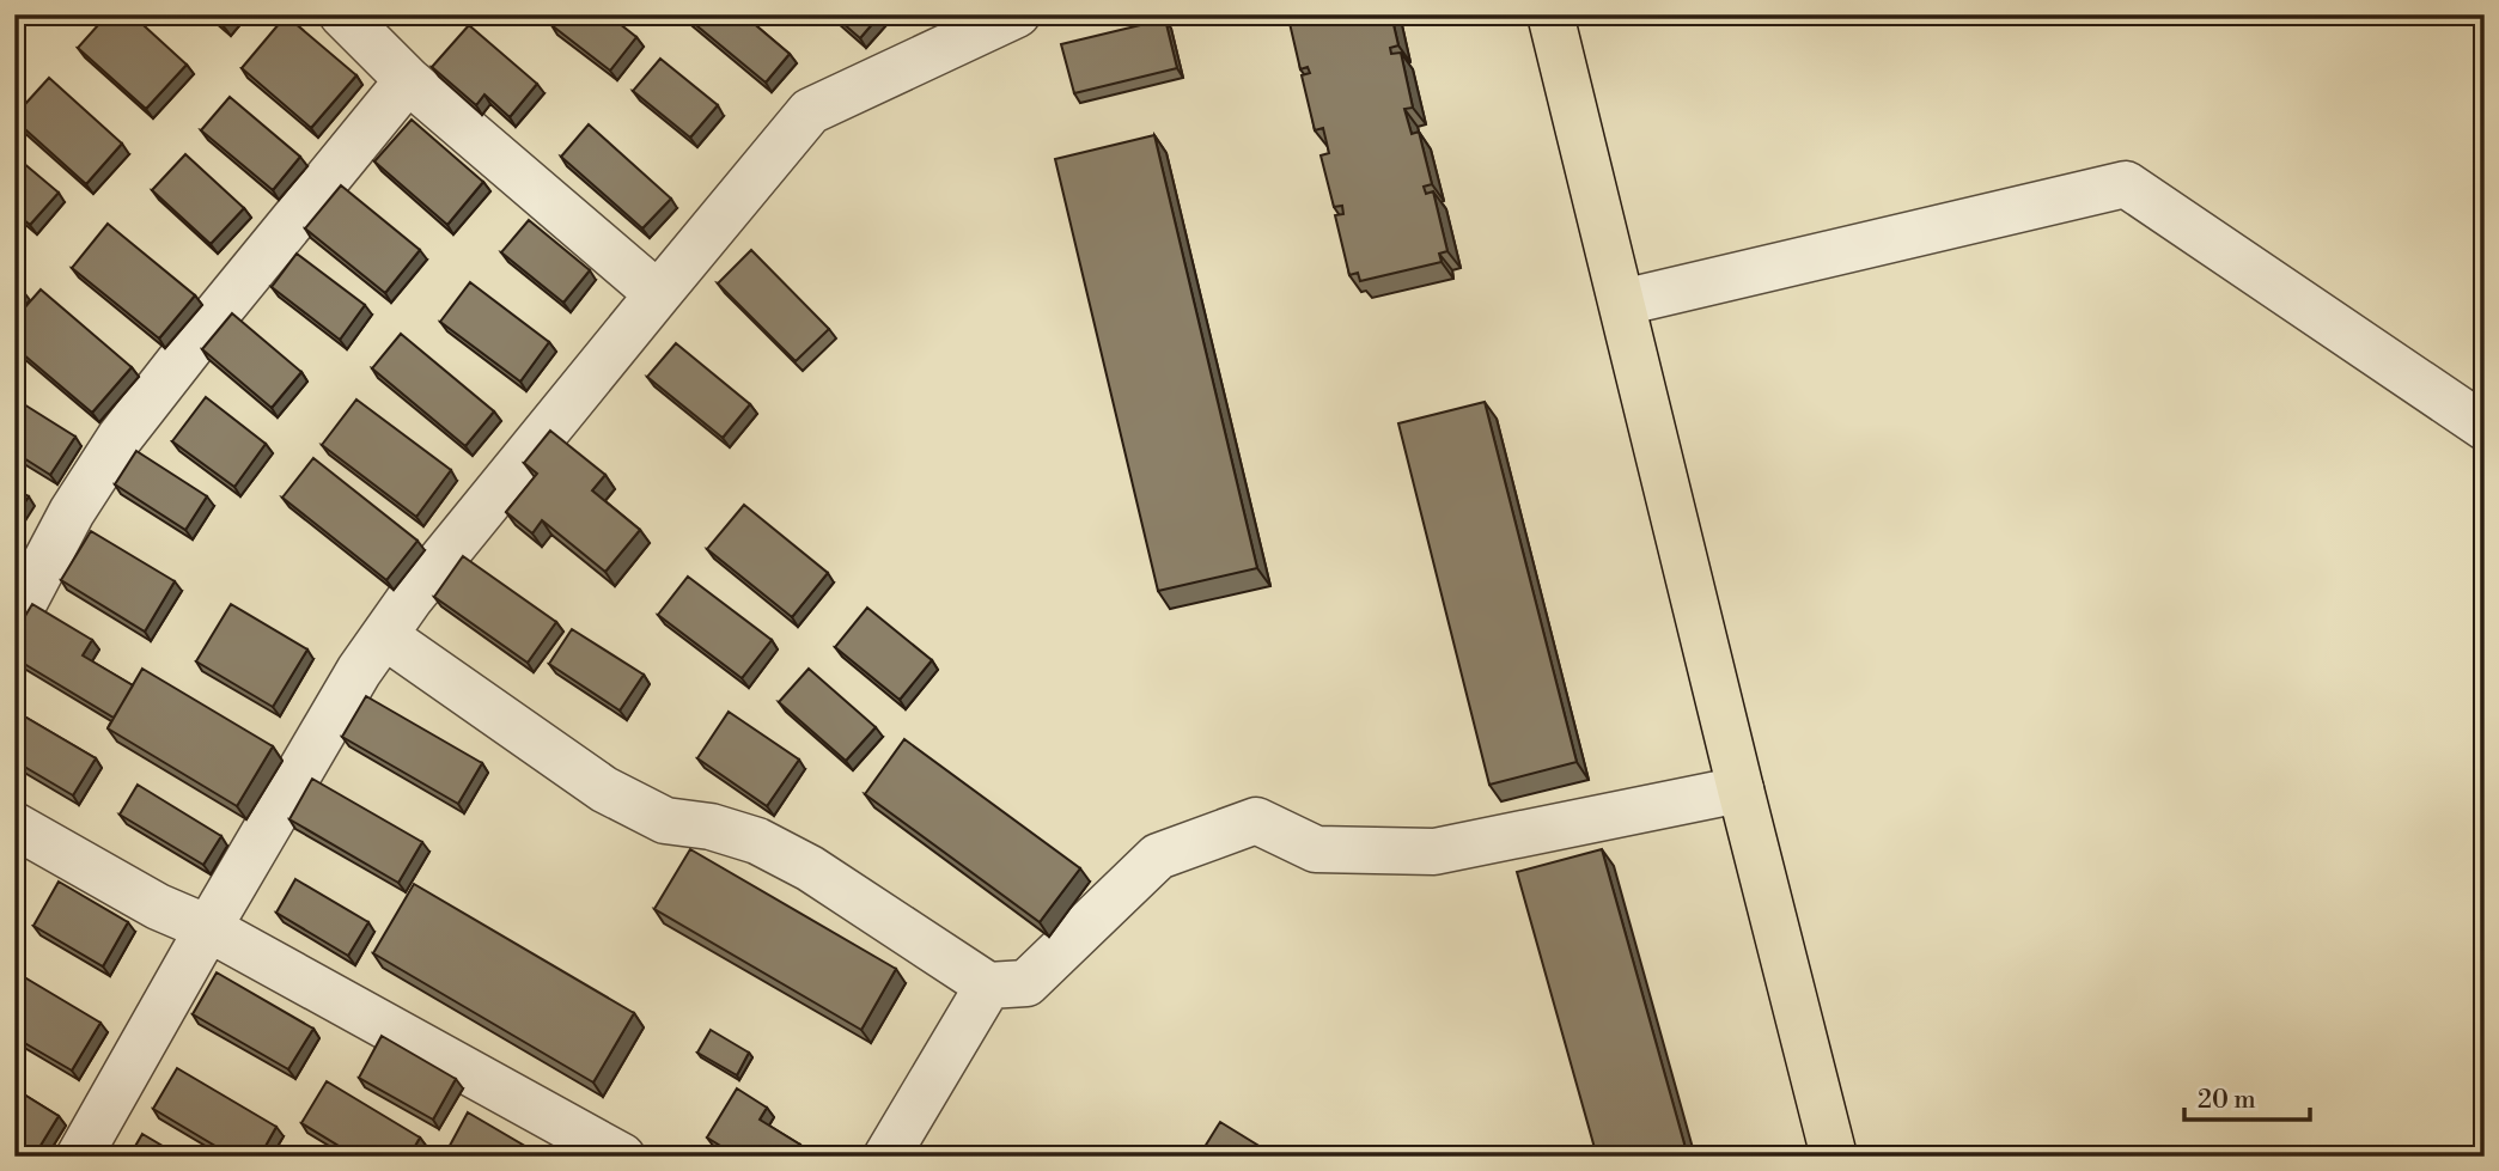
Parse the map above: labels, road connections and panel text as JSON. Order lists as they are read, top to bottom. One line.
{"scale_bar":"20 m"}
